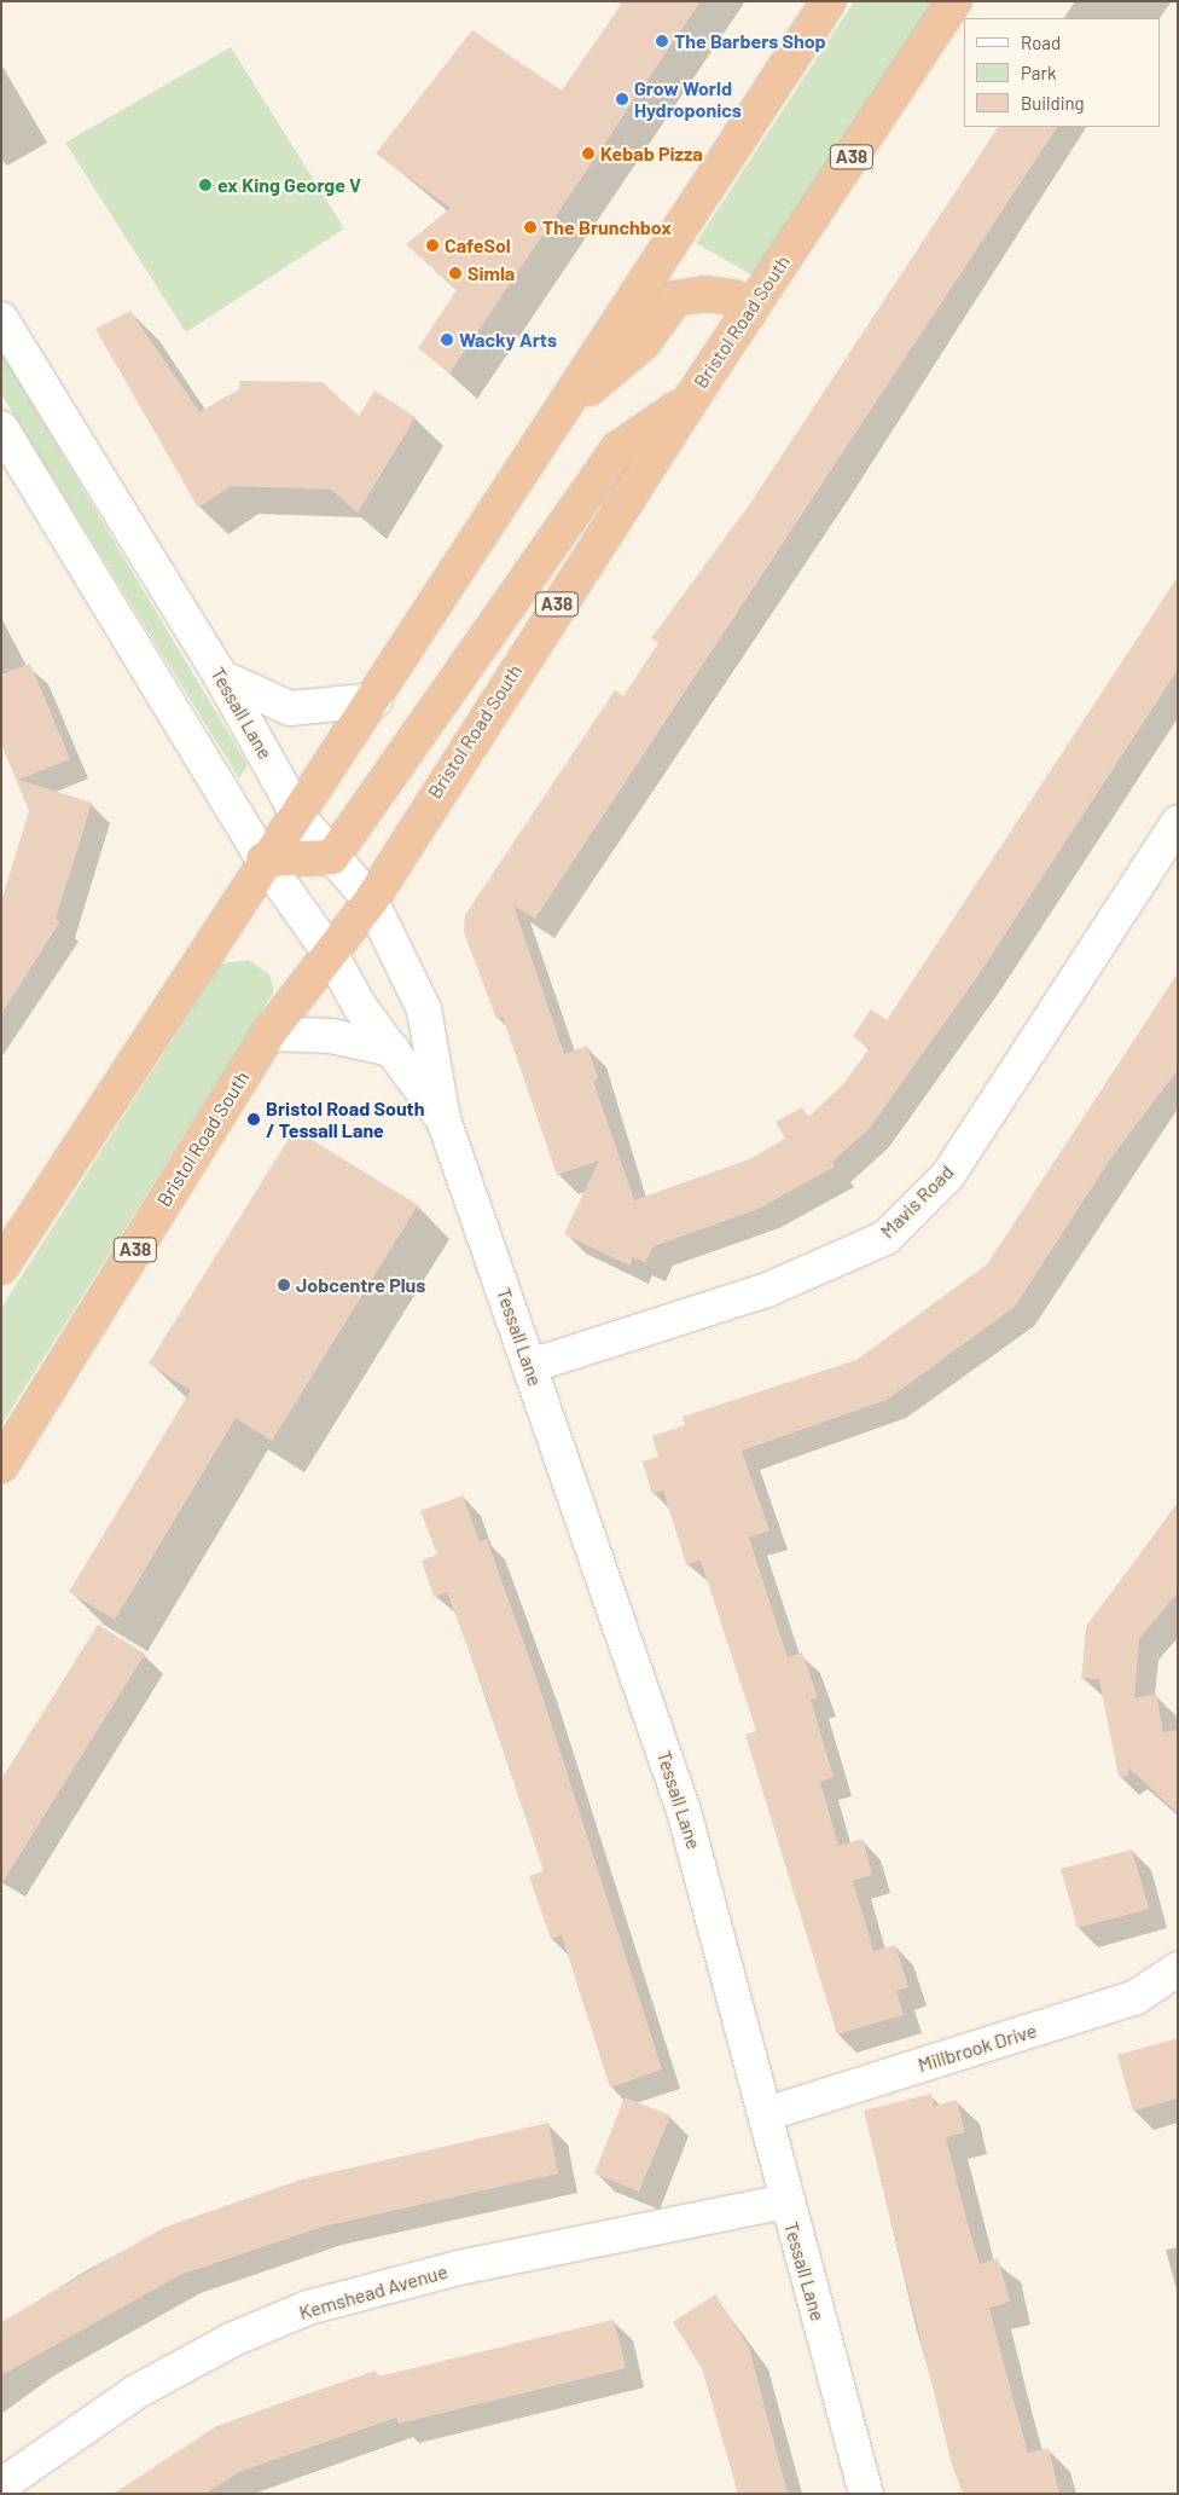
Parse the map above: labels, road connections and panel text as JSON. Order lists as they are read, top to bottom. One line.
{"streets":{"highway":["A38","Bristol Road South"],"street":["Tessall Lane","Mavis Road","Millbrook Drive","Kemshead Avenue"]},"crossings":[["Bristol Road South","Tessall Lane"],["Tessall Lane","Mavis Road"],["Tessall Lane","Millbrook Drive"],["Tessall Lane","Kemshead Avenue"]],"places":["The Barbers Shop","Grow World Hydroponics","Kebab Pizza","ex King George V","The Brunchbox","CafeSol","Simla","Wacky Arts","Bristol Road South / Tessall Lane","Jobcentre Plus"],"legend":["Road","Park","Building"]}
